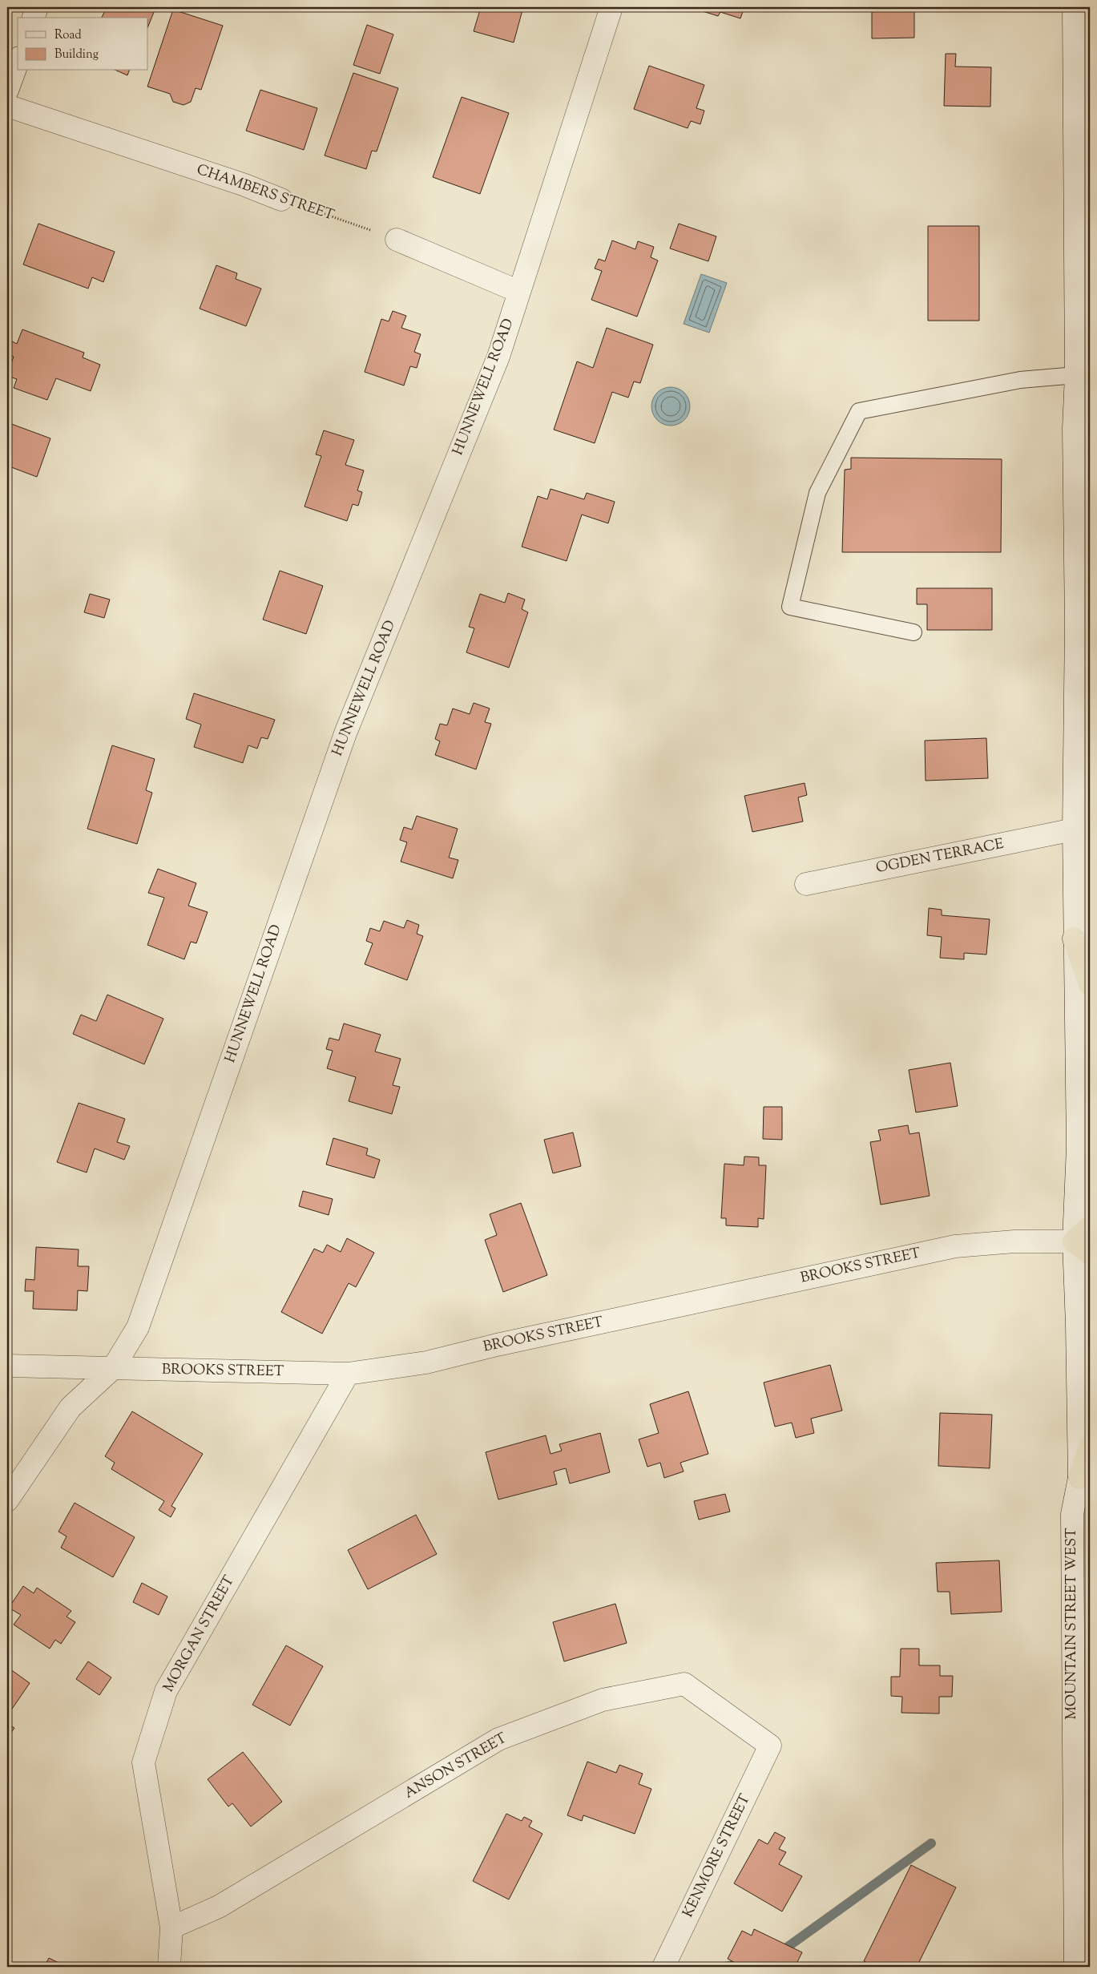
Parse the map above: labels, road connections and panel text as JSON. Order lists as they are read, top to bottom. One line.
{"streets":{"street":["CHAMBERS STREET","HUNNEWELL ROAD","OGDEN TERRACE","BROOKS STREET","MOUNTAIN STREET WEST","MORGAN STREET","ANSON STREET","KENMORE STREET"]},"crossings":[["HUNNEWELL ROAD","BROOKS STREET"],["OGDEN TERRACE","MOUNTAIN STREET WEST"],["BROOKS STREET","MOUNTAIN STREET WEST"],["BROOKS STREET","MORGAN STREET"],["MORGAN STREET","ANSON STREET"],["ANSON STREET","KENMORE STREET"]],"legend":["Road","Building"]}
